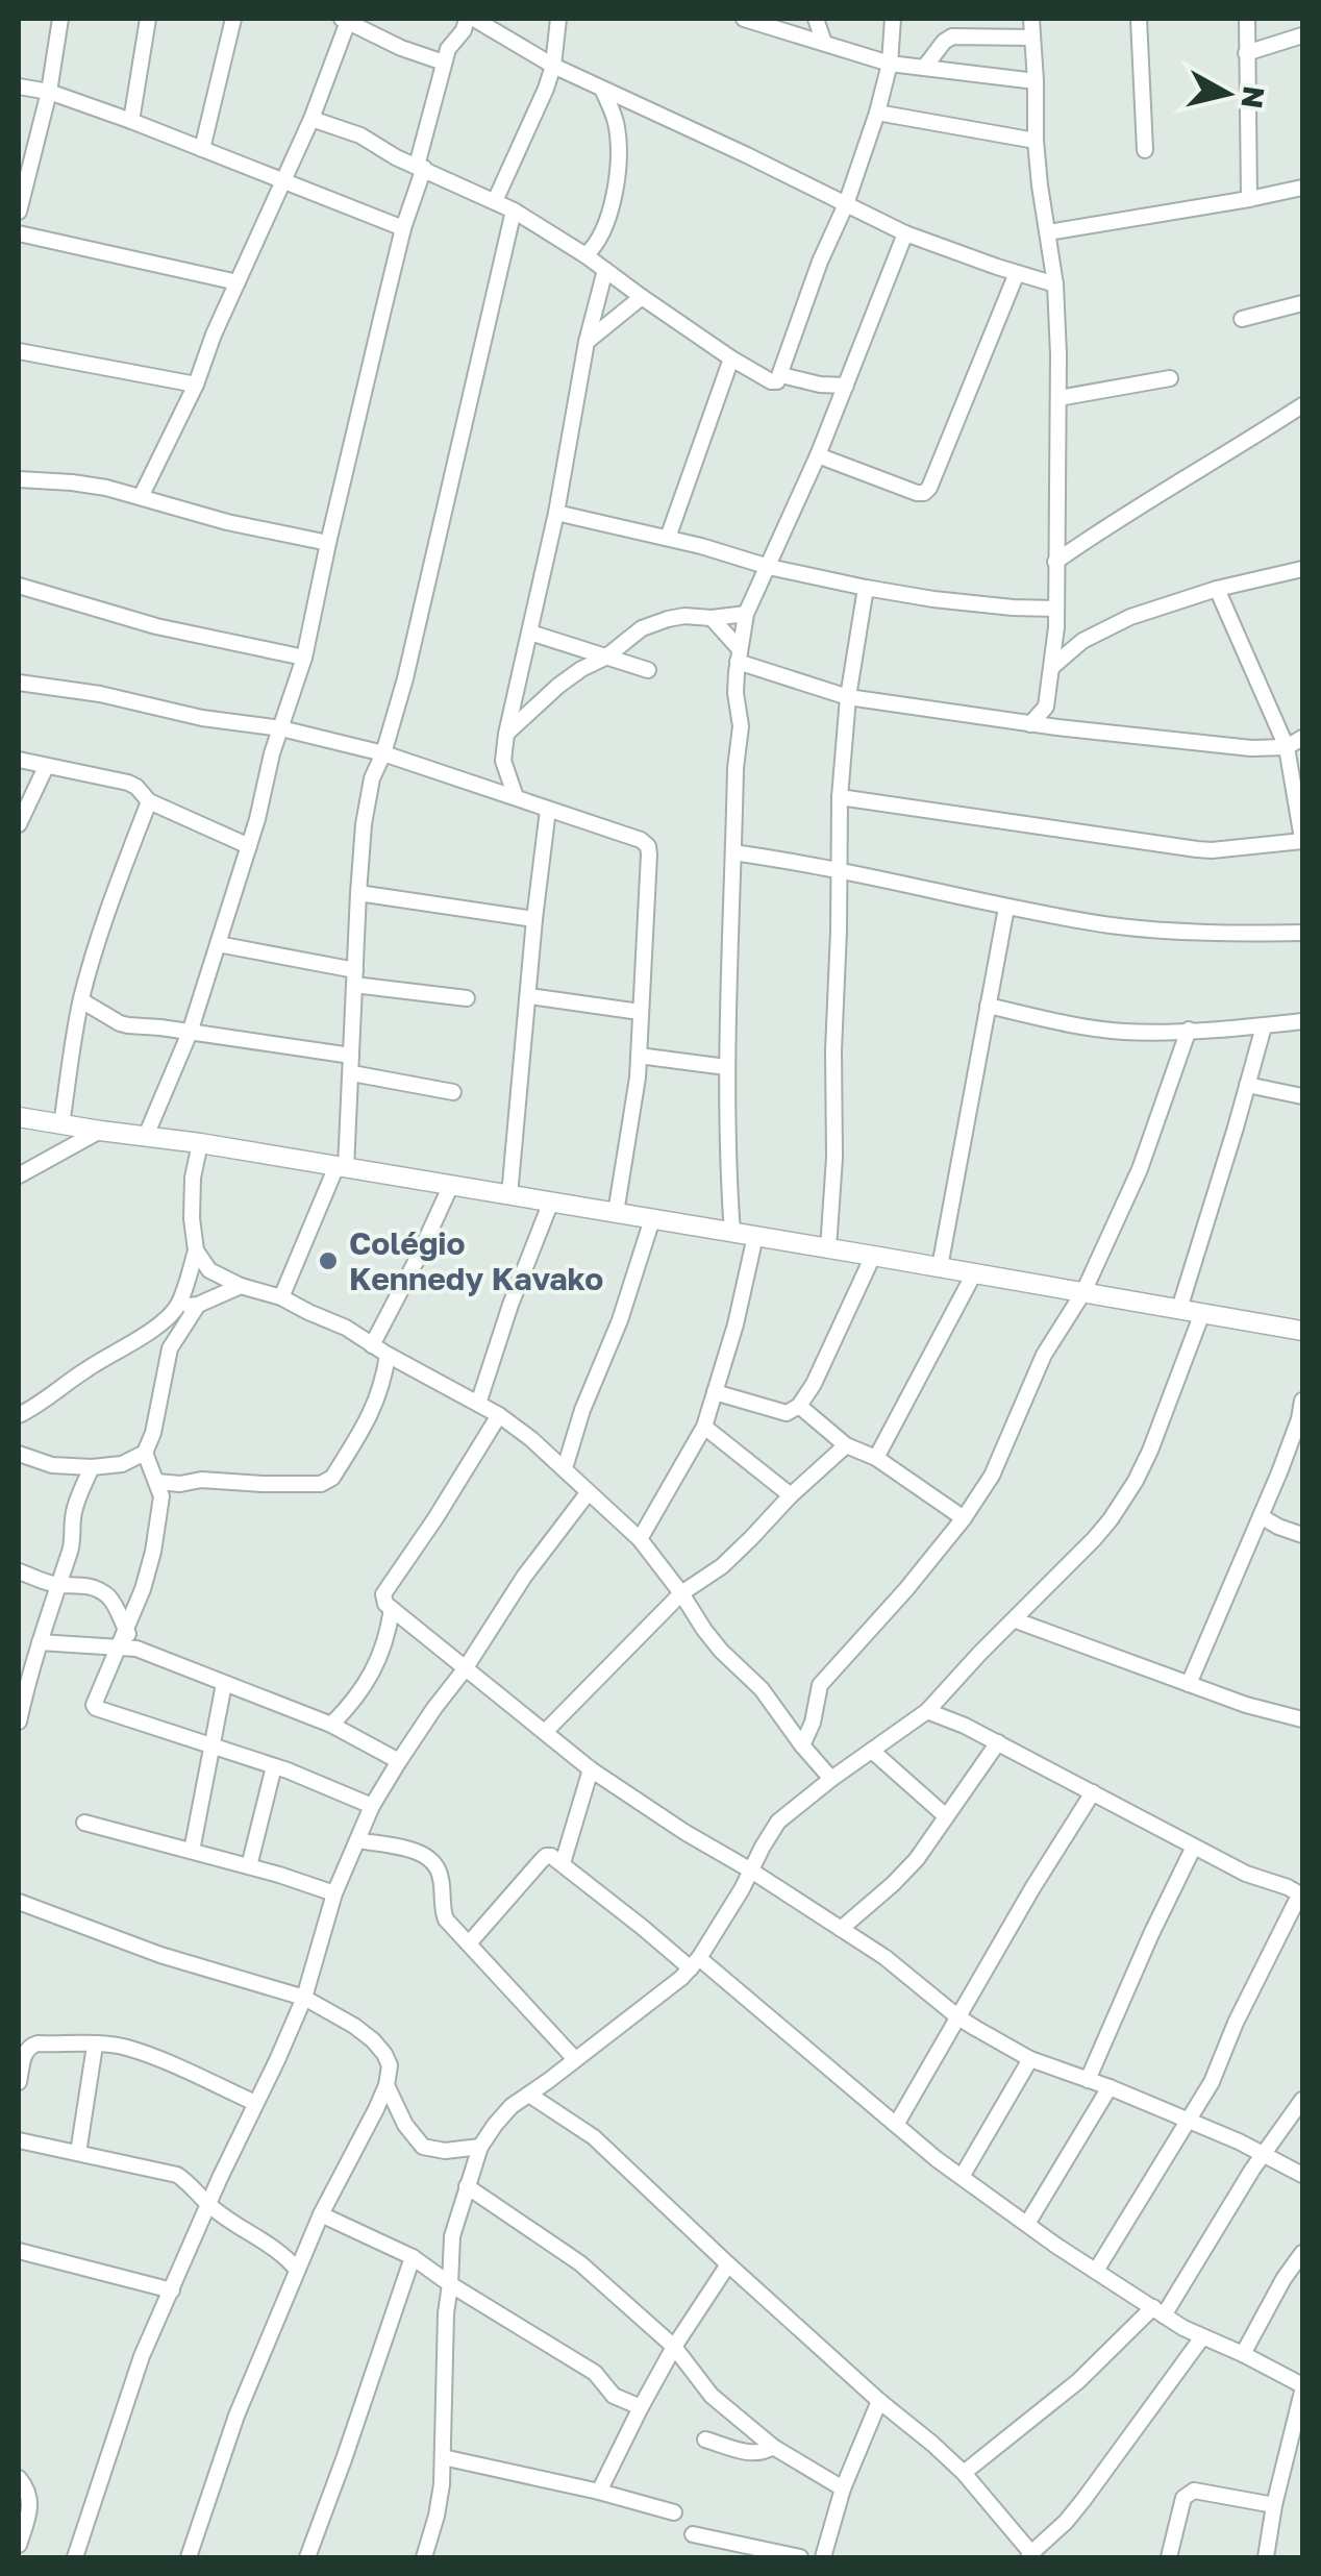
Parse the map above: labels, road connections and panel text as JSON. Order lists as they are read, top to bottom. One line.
{"places":["Colégio Kennedy Kavako"],"north":"right"}
